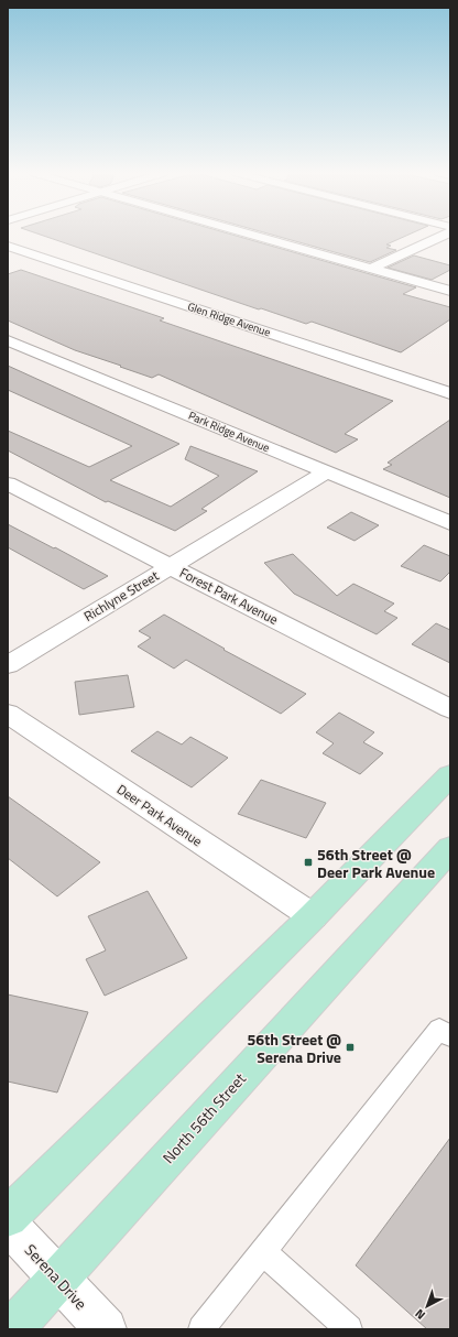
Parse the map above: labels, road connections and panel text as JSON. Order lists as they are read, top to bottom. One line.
{"streets":{"main road":["North 56th Street"],"street":["Glen Ridge Avenue","Park Ridge Avenue","Richlyne Street","Forest Park Avenue","Deer Park Avenue","Serena Drive"]},"crossings":[["Park Ridge Avenue","Richlyne Street"],["Richlyne Street","Forest Park Avenue"],["North 56th Street","Serena Drive"]],"places":{"transit":["56th Street @ Deer Park Avenue","56th Street @ Serena Drive"]},"north":"bottom left"}
